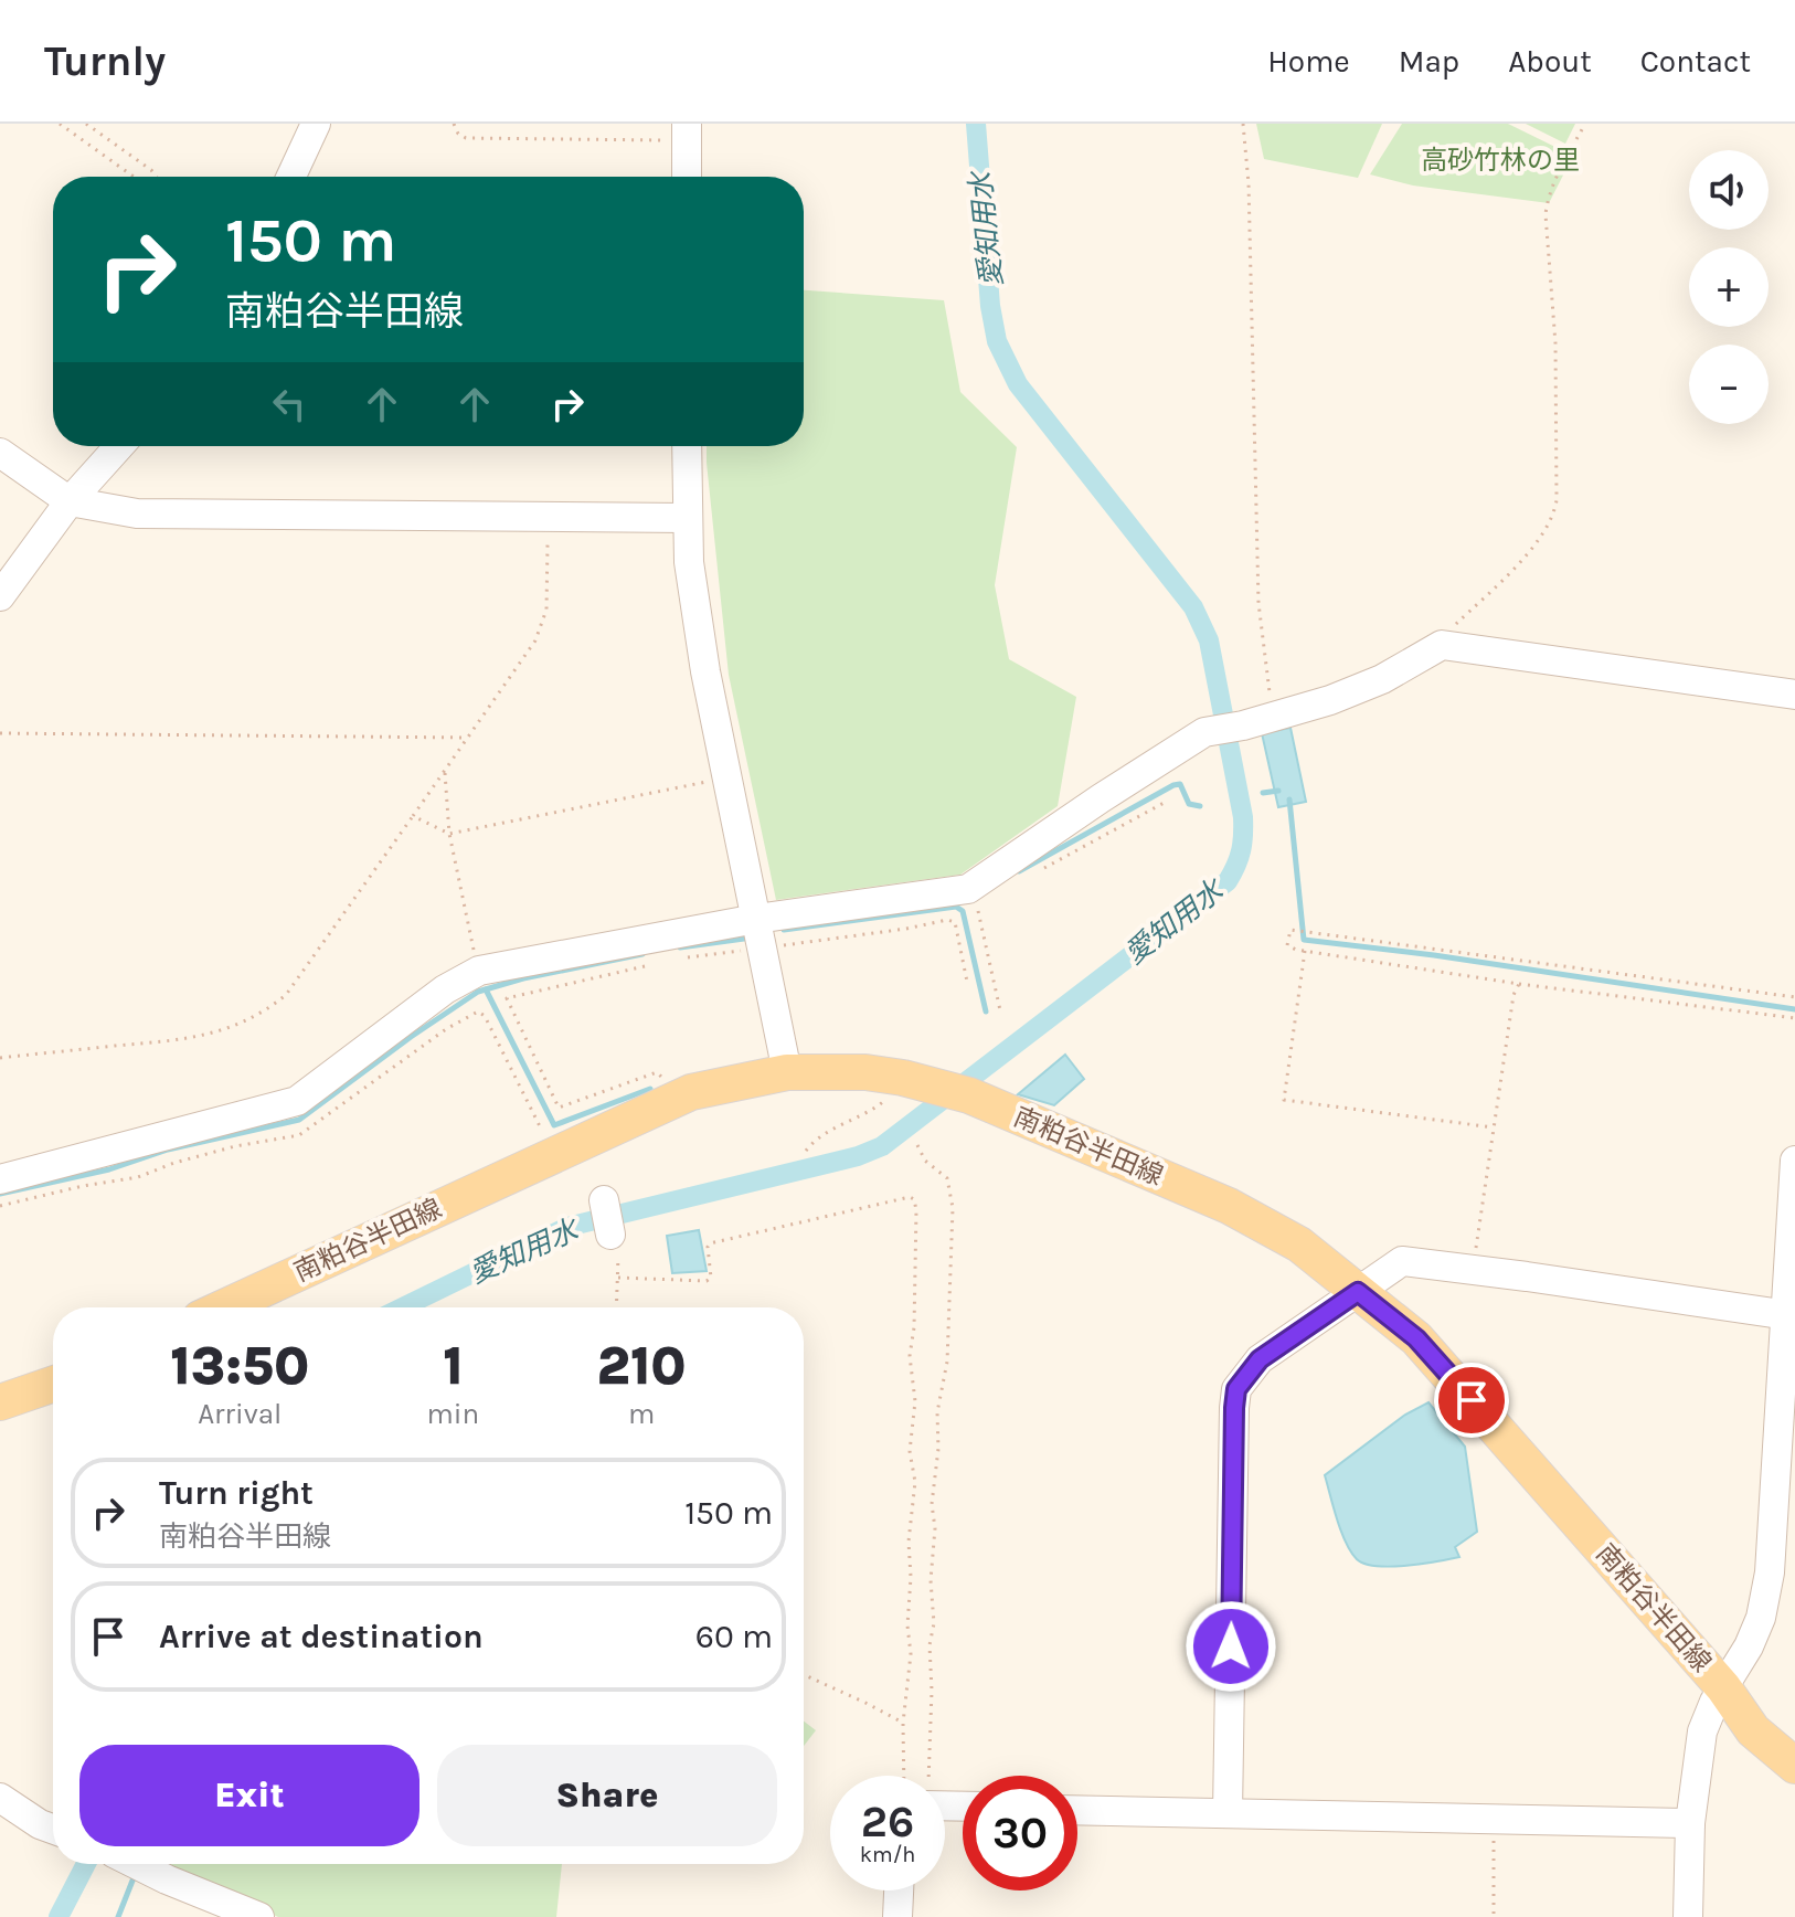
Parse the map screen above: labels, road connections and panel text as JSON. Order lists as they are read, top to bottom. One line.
{"streets":{"main road":["南粕谷半田線"]},"water":["愛知用水"],"parks":["高砂竹林の里"],"page":{"header":"Turnly","nav":["Home","Map","About","Contact"],"map_buttons":["+","−"],"turn":["150 m","南粕谷半田線"],"eta":["13:50","Arrival","1","min","210","m"],"list":[{"name":"Turn right","note":"南粕谷半田線","value":"150 m"},{"name":"Arrive at destination","value":"60 m"}],"buttons":["Exit","Share"],"speed":"26 km/h","limit":"30"}}
